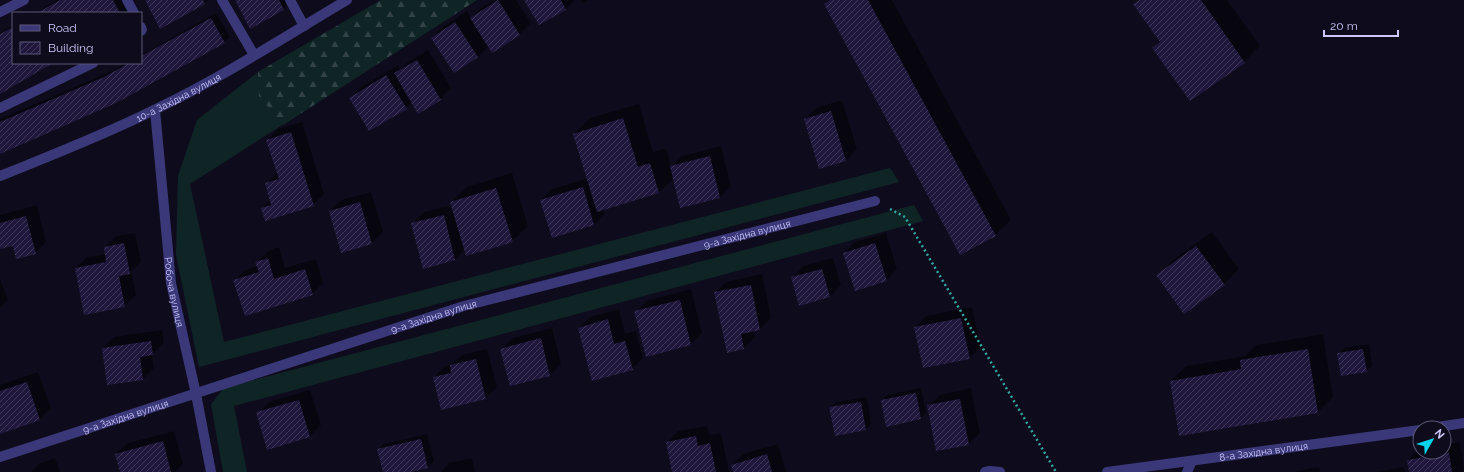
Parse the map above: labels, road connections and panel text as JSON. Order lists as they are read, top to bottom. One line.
{"streets":{"street":["10-а Західна вулиця","9-а Західна вулиця","Робоча вулиця","8-а Західна вулиця"]},"crossings":[["10-а Західна вулиця","Робоча вулиця"],["9-а Західна вулиця","Робоча вулиця"]],"legend":["Road","Building"],"scale_bar":"20 m","north":"top right"}
